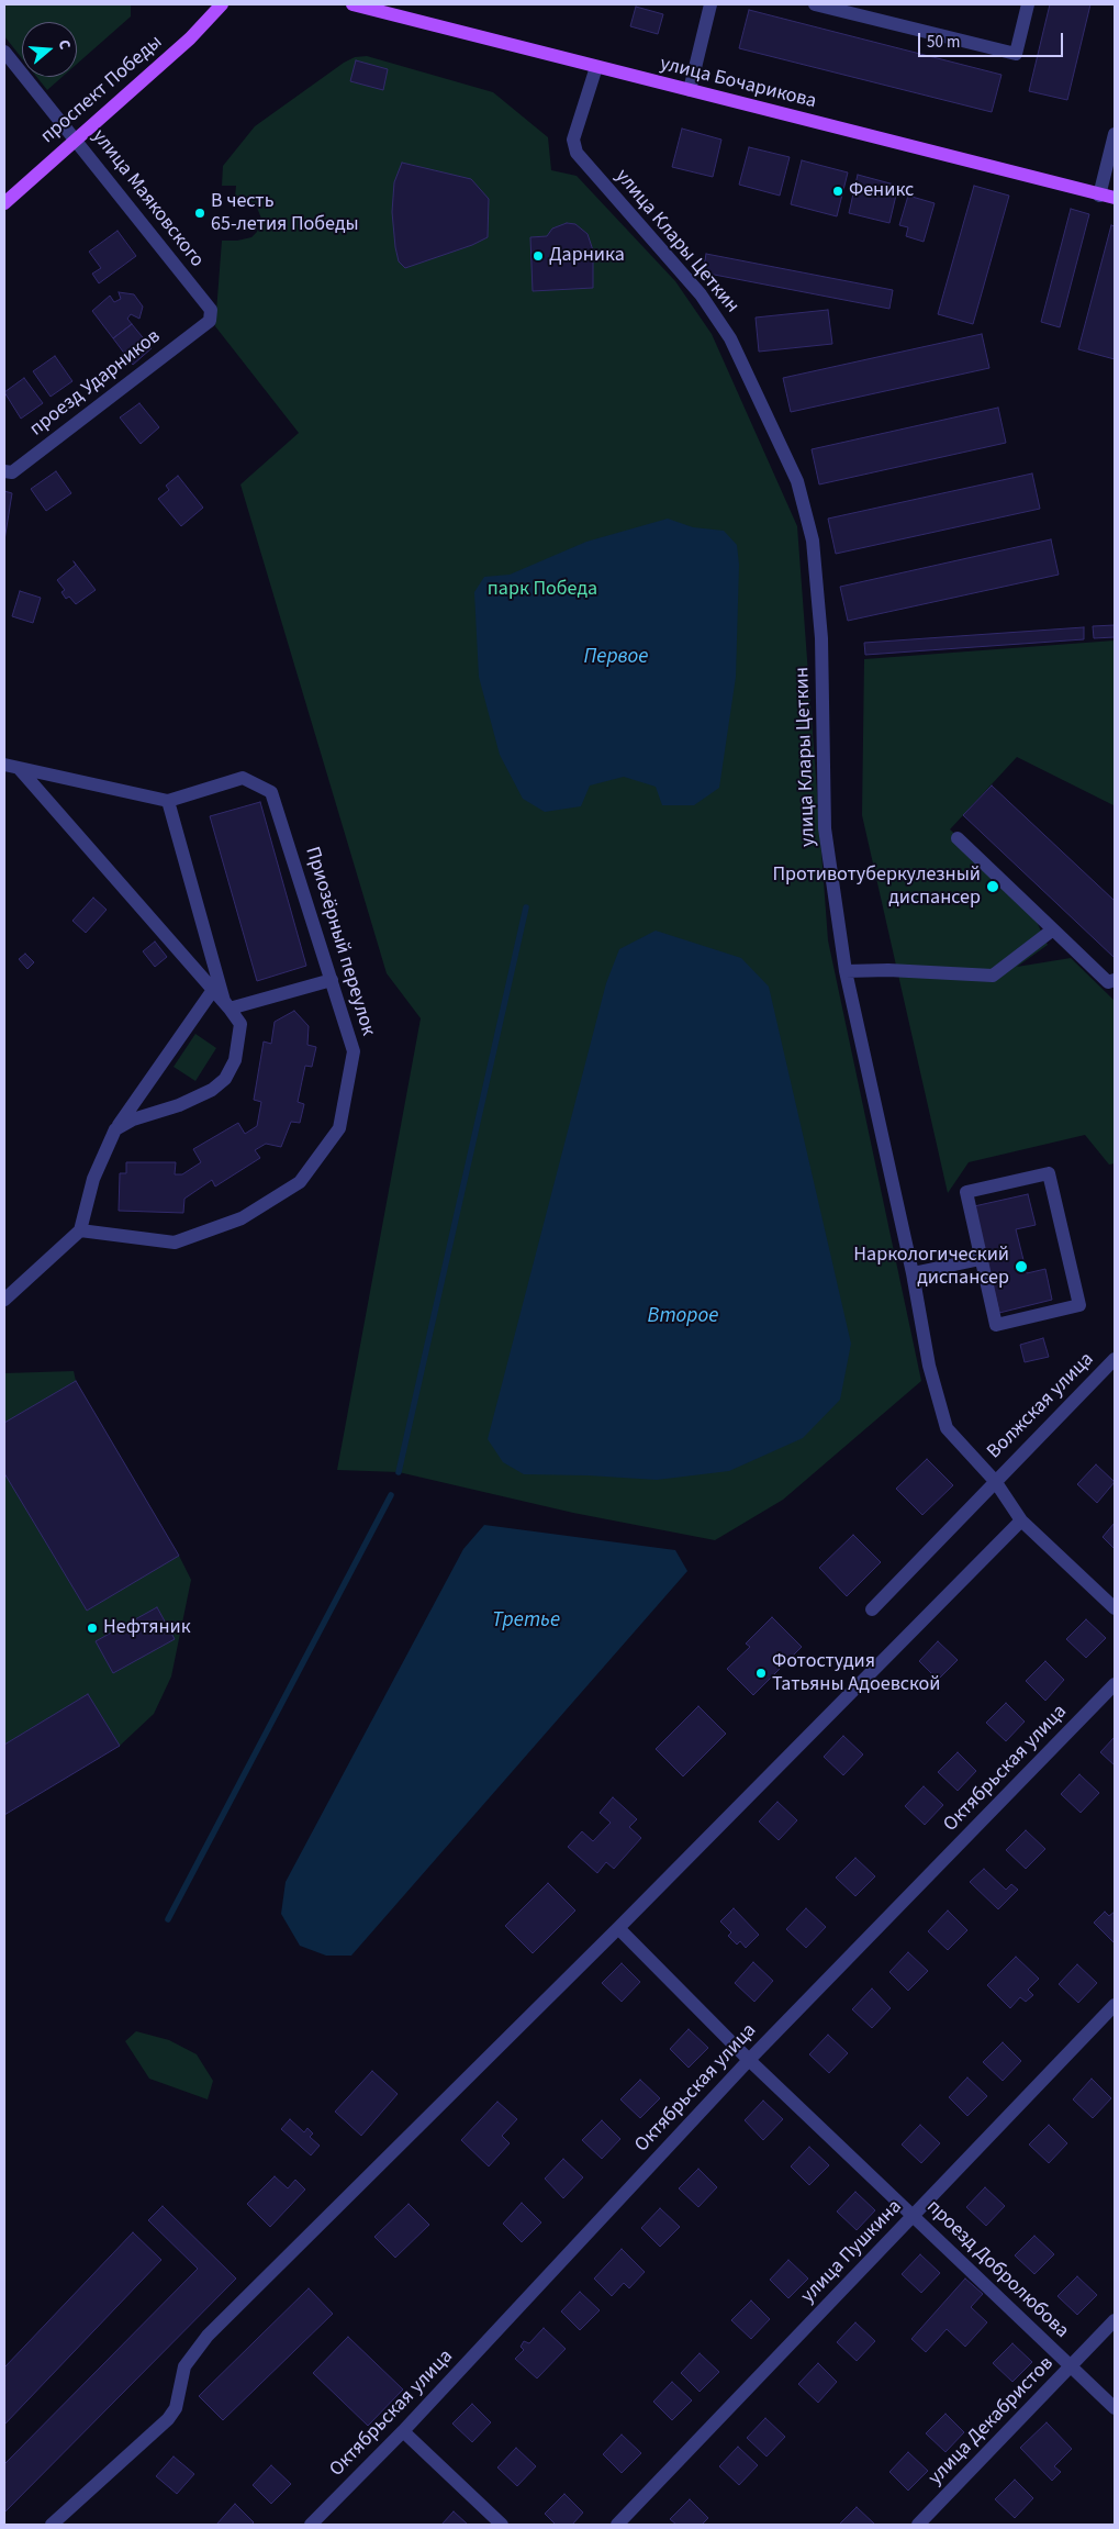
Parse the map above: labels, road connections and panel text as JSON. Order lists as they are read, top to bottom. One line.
{"streets":{"main road":["улица Бочарикова","проспект Победы"],"street":["улица Маяковского","улица Клары Цеткин","проезд Ударников","Приозёрный переулок","Волжская улица","Октябрьская улица","улица Пушкина","проезд Добролюбова","улица Декабристов"]},"crossings":[["улица Бочарикова","улица Клары Цеткин"],["проспект Победы","улица Маяковского"],["улица Маяковского","проезд Ударников"],["улица Клары Цеткин","Волжская улица"],["Октябрьская улица","проезд Добролюбова"],["улица Пушкина","проезд Добролюбова"],["проезд Добролюбова","улица Декабристов"]],"water":["Первое","Второе","Третье"],"parks":["парк Победa"],"places":["Феникс","В честь 65-летия Победы","Дарника","Противотуберкулезный диспансер","Наркологический диспансер","Нефтяник","Фотостудия Татьяны Адоевской"],"scale_bar":"50 m","north":"right"}
